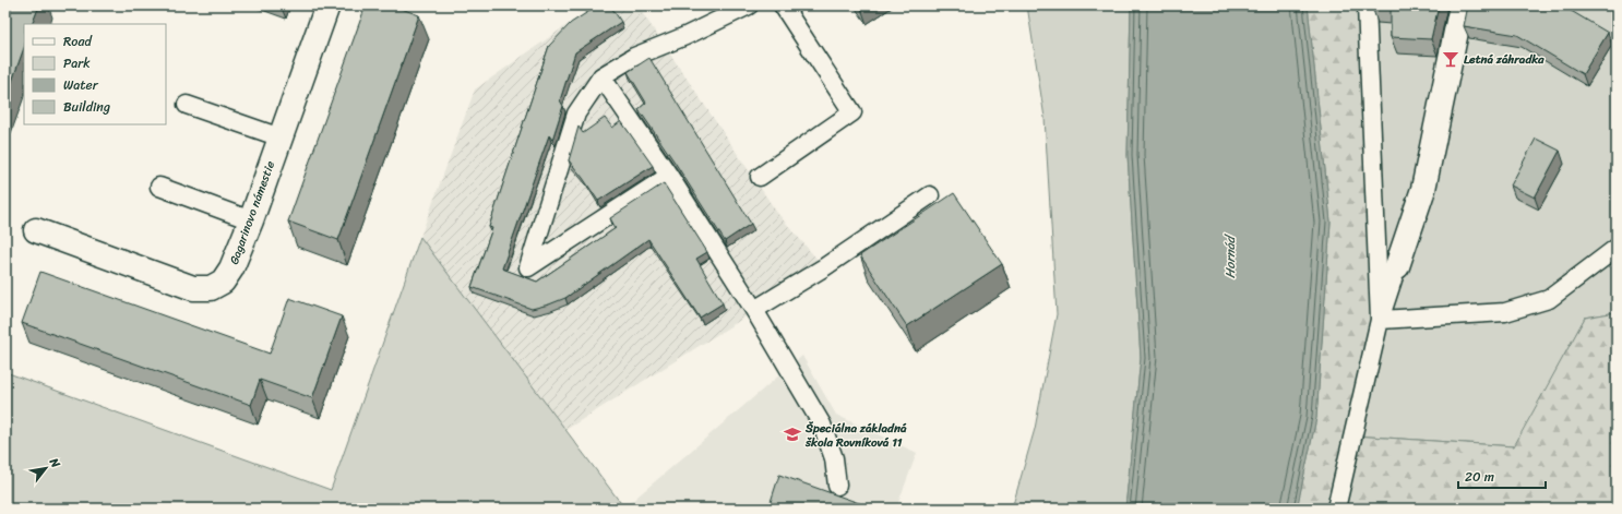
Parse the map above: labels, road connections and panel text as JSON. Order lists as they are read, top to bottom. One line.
{"streets":{"street":["Gagarinovo námestie"]},"water":["Hornád"],"places":{"bar":["Letná záhradka"],"school or university":["Špeciálna základná škola Rovníková 11"]},"legend":["Road","Park","Water","Building"],"scale_bar":"20 m","north":"top right"}
